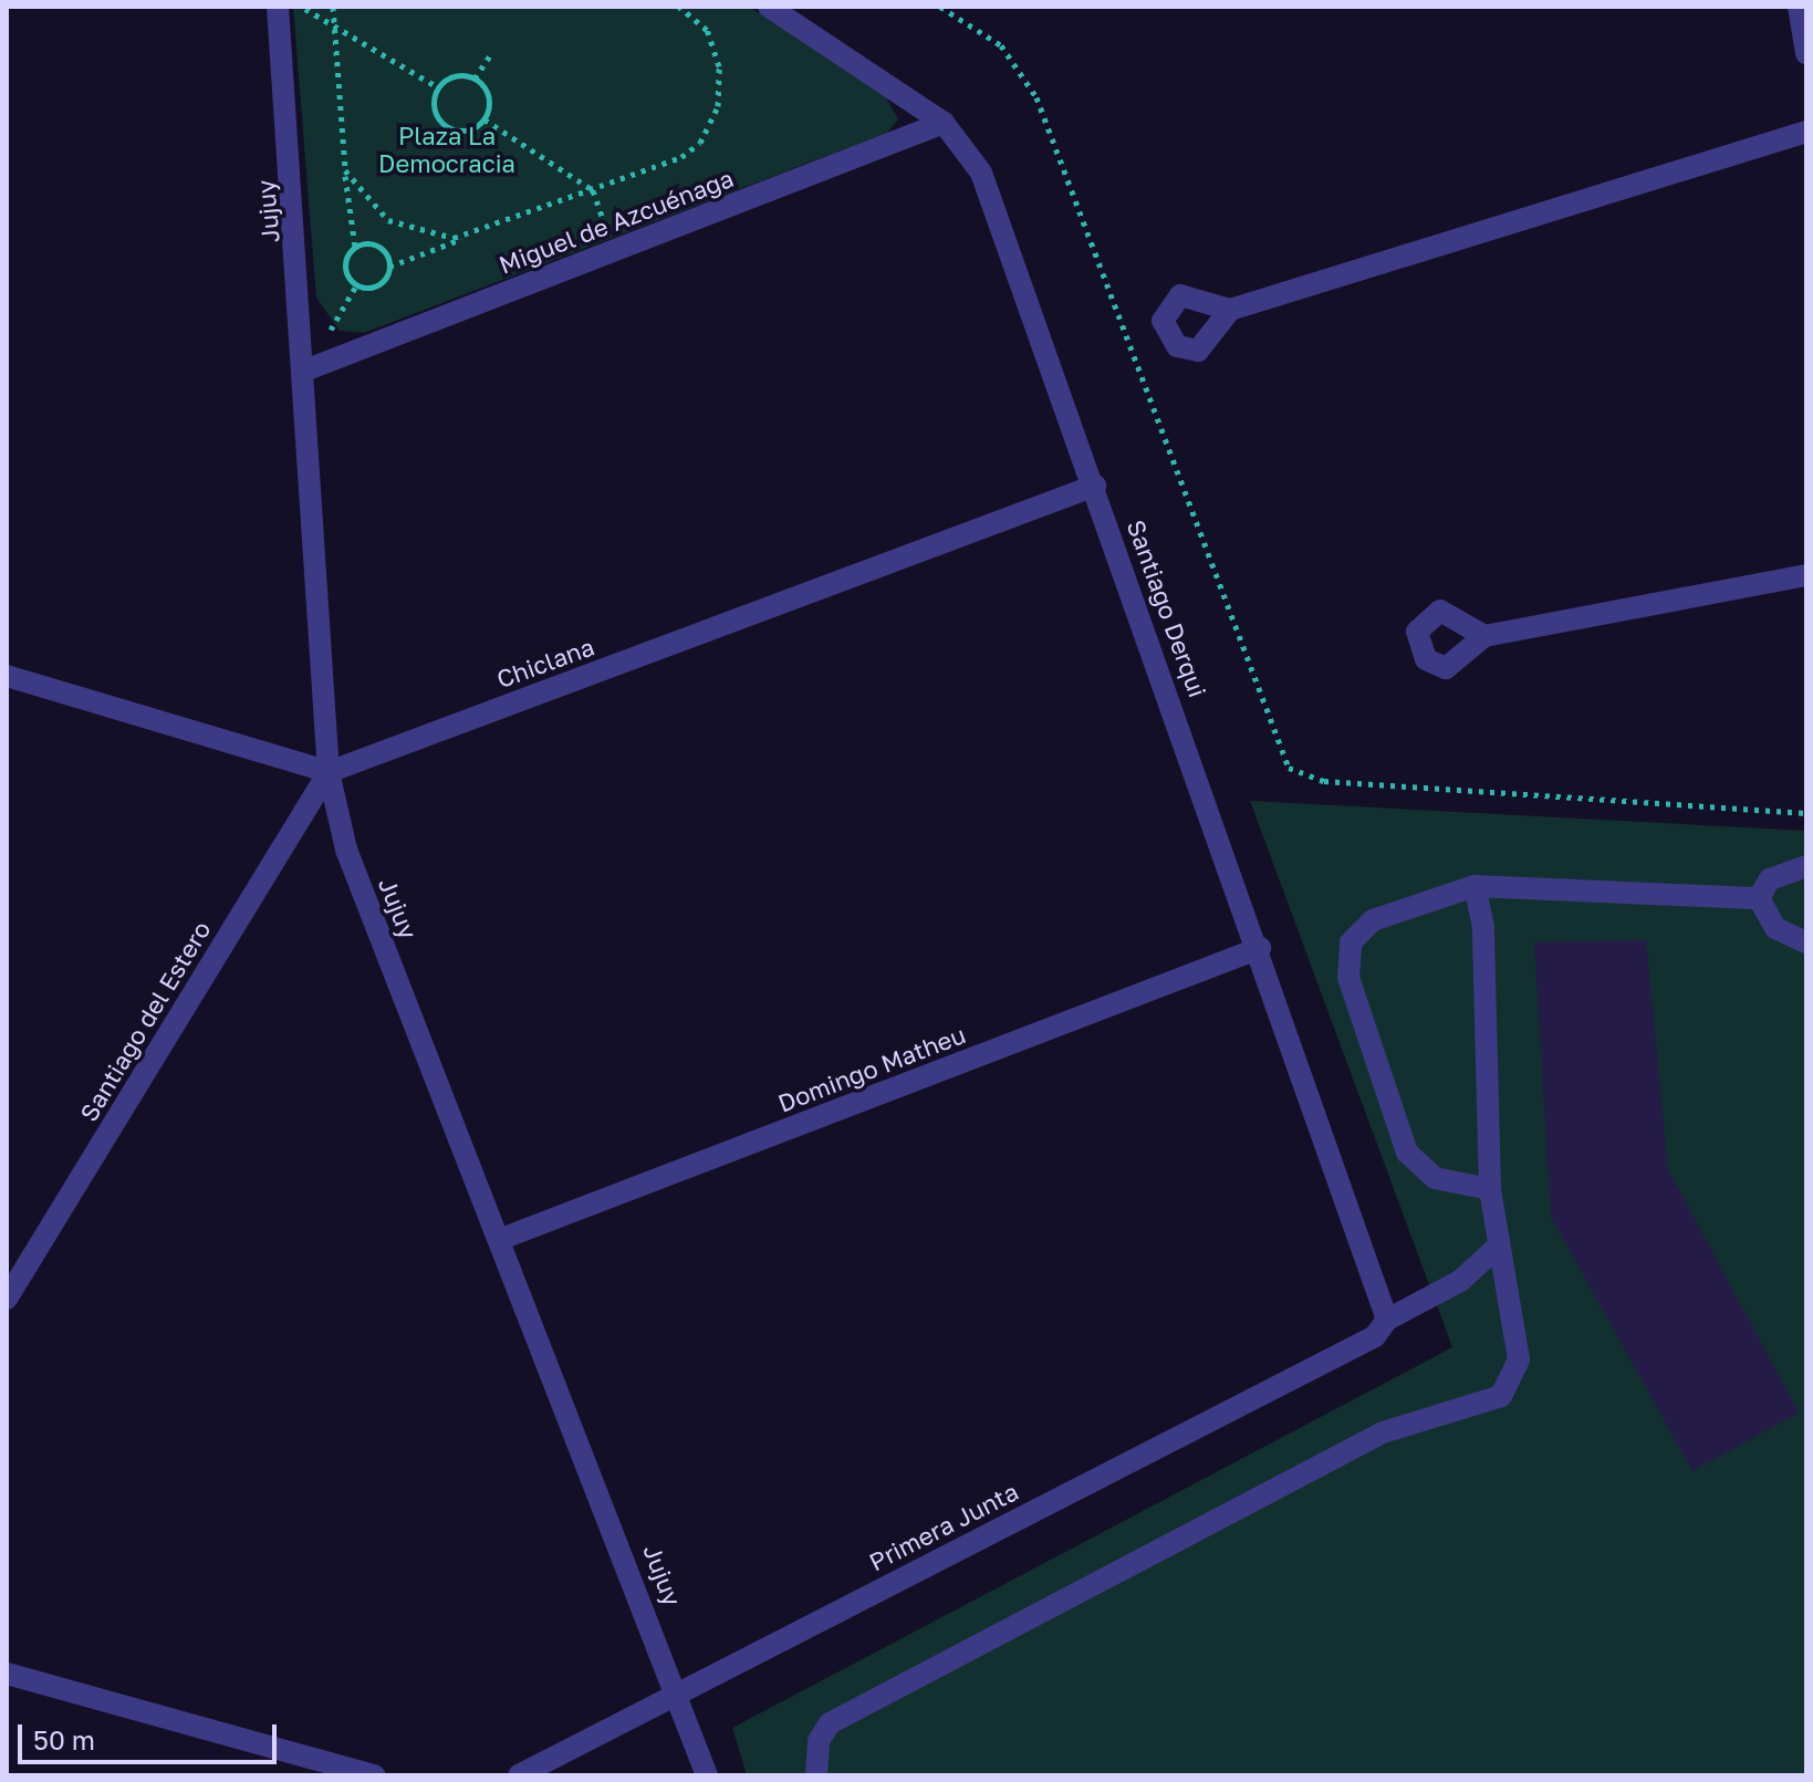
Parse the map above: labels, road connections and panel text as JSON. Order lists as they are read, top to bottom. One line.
{"streets":{"street":["Jujuy","Miguel de Azcuénaga","Santiago Derqui","Chiclana","Santiago del Estero","Domingo Matheu","Primera Junta"]},"crossings":[["Jujuy","Miguel de Azcuénaga"],["Jujuy","Chiclana"],["Jujuy","Santiago del Estero"],["Jujuy","Domingo Matheu"],["Jujuy","Primera Junta"],["Miguel de Azcuénaga","Santiago Derqui"],["Santiago Derqui","Chiclana"],["Santiago Derqui","Domingo Matheu"],["Santiago Derqui","Primera Junta"],["Chiclana","Santiago del Estero"]],"parks":["Plaza La Democracia"],"scale_bar":"50 m"}
